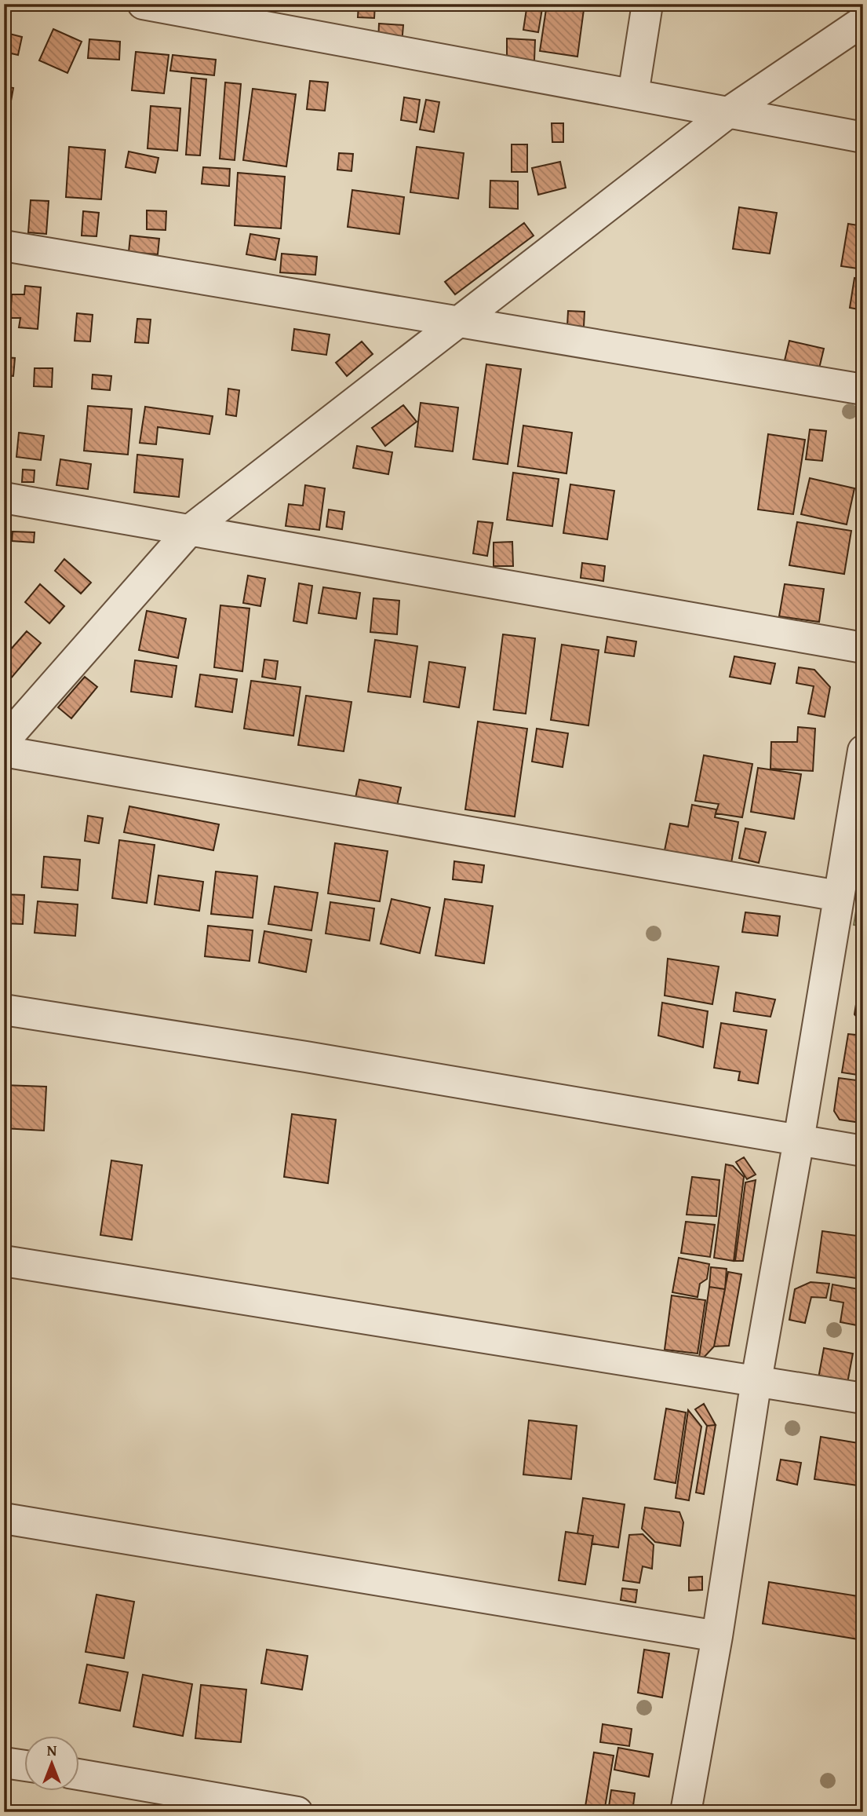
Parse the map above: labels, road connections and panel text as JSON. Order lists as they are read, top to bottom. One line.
{"north":"top"}
